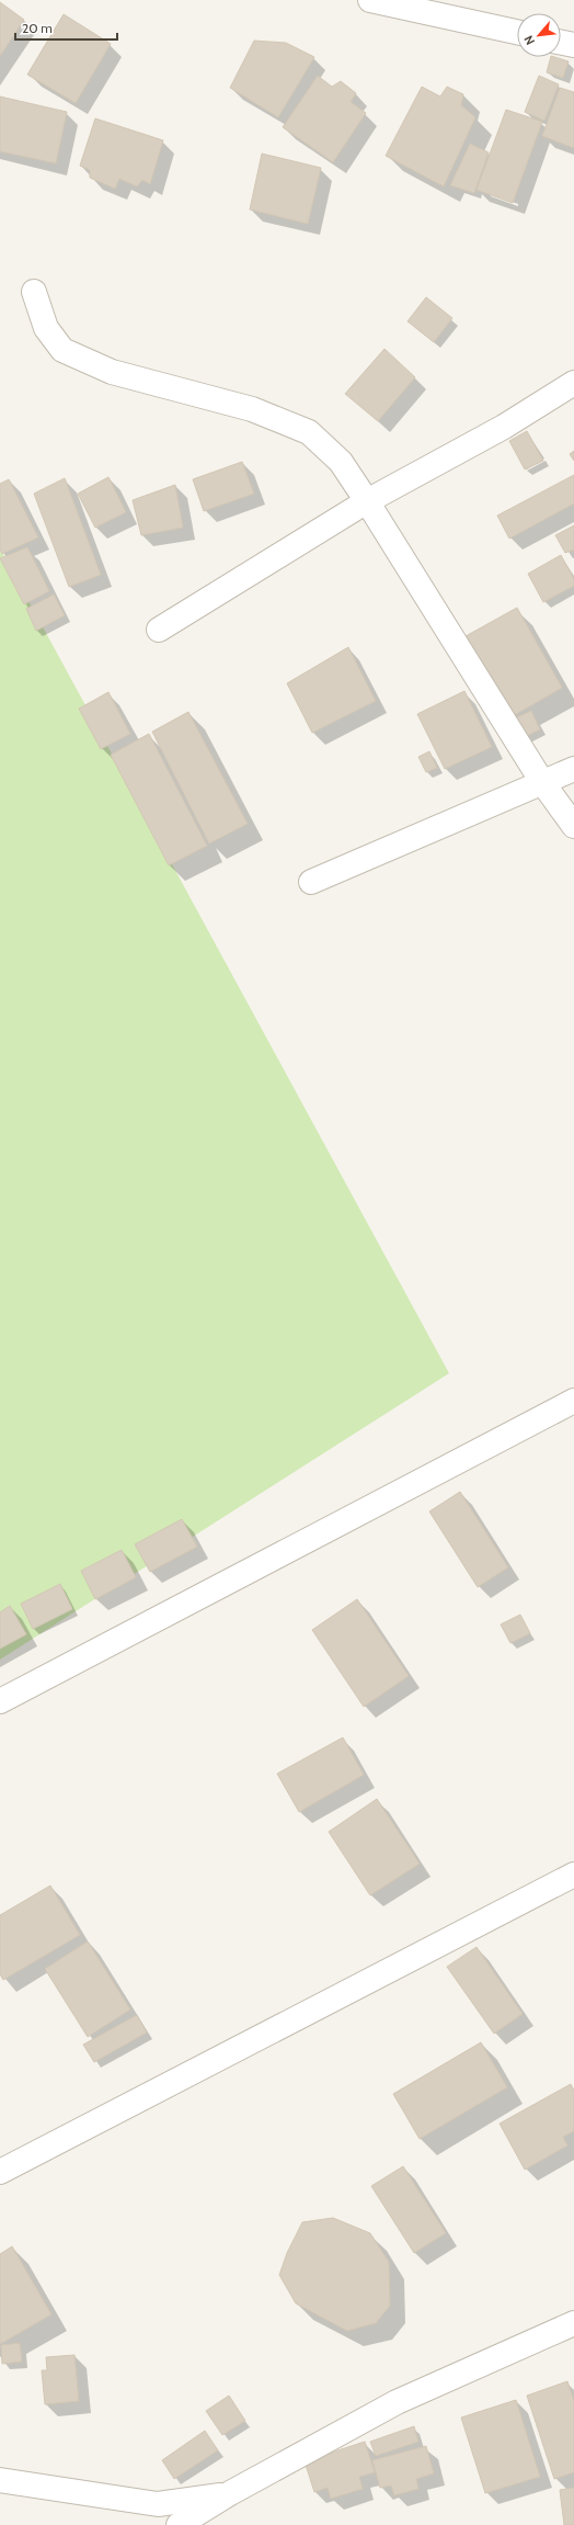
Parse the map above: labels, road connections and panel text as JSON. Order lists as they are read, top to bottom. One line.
{"scale_bar":"20 m","north":"bottom left"}
